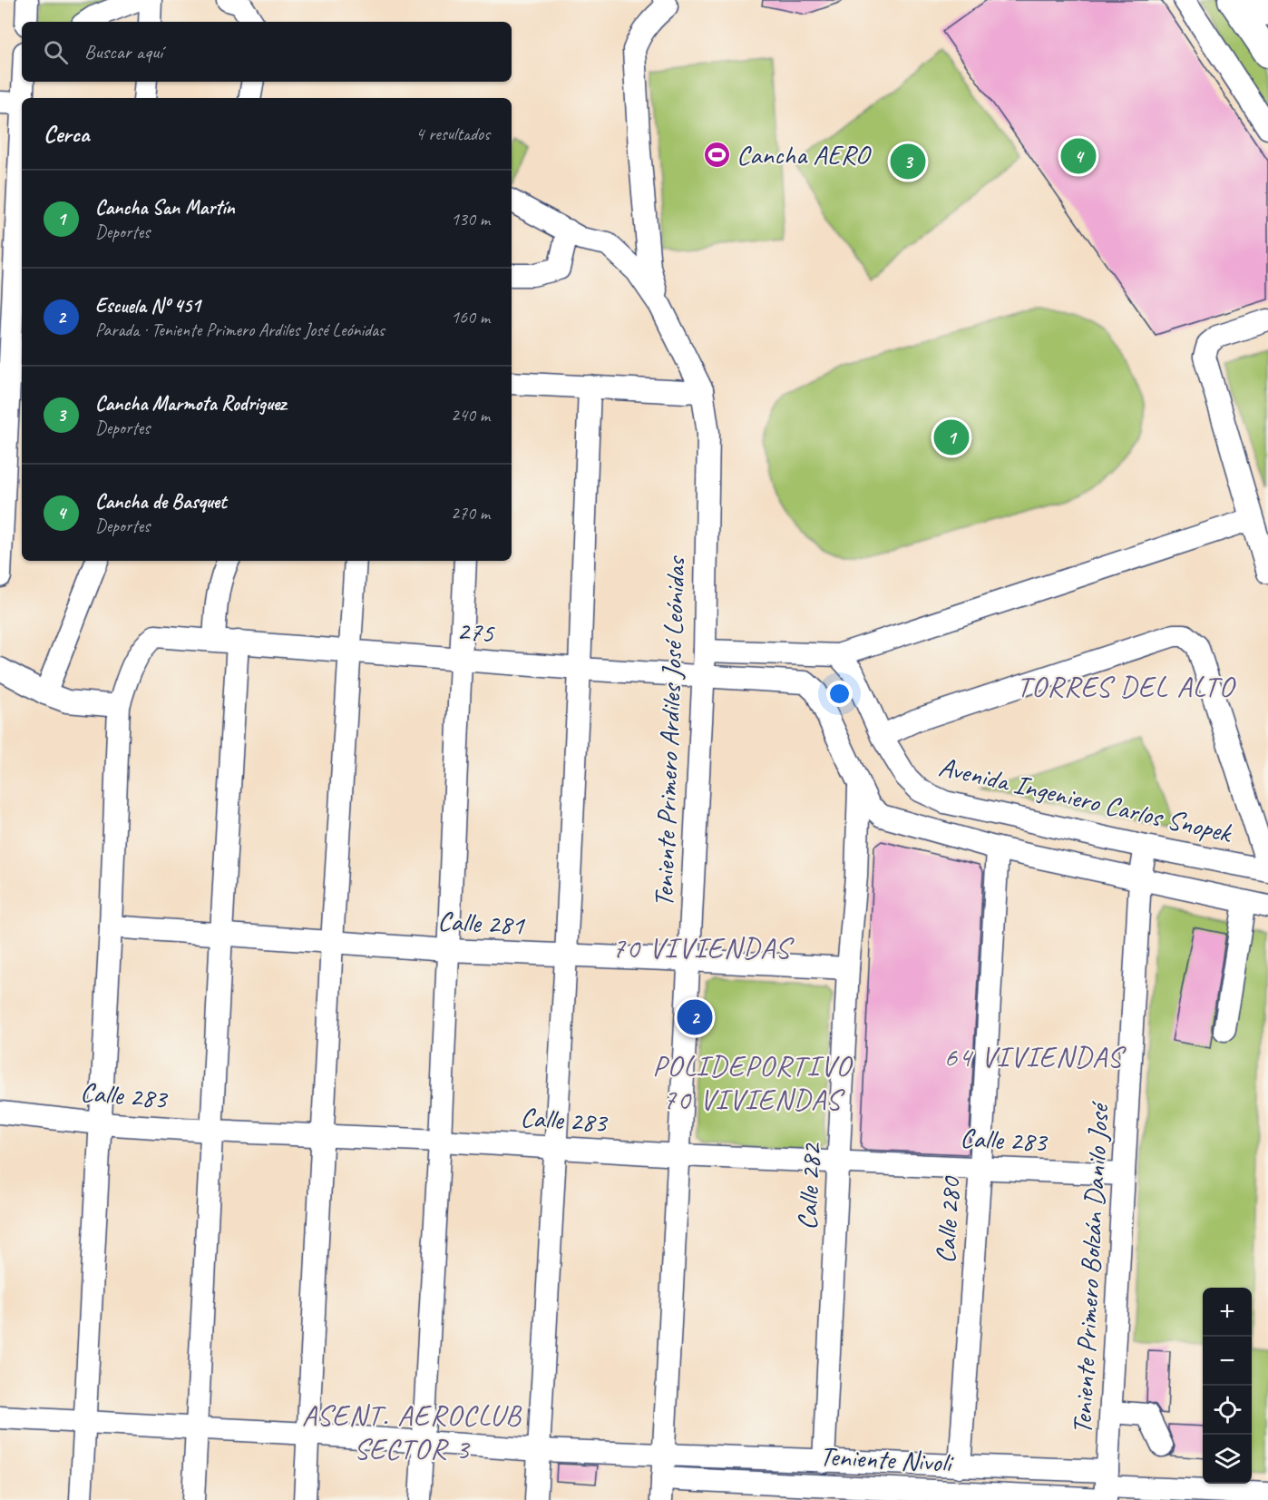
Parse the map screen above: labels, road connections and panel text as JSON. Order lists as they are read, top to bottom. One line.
{"streets":{"street":["275","Teniente Primero Ardiles José Leónidas","Avenida Ingeniero Carlos Snopek","Calle 281","Calle 283","Calle 282","Calle 280","Teniente Primero Bolzán Danilo José","Teniente Nivoli"]},"crossings":[["275","Teniente Primero Ardiles José Leónidas"],["275","Calle 282"],["Teniente Primero Ardiles José Leónidas","Calle 281"],["Teniente Primero Ardiles José Leónidas","Calle 283"],["Teniente Primero Ardiles José Leónidas","Teniente Nivoli"],["Avenida Ingeniero Carlos Snopek","Teniente Primero Bolzán Danilo José"],["Calle 281","Calle 282"],["Calle 283","Calle 282"],["Calle 283","Calle 280"],["Calle 283","Teniente Primero Bolzán Danilo José"],["Calle 282","Teniente Nivoli"],["Calle 280","Teniente Nivoli"],["Teniente Primero Bolzán Danilo José","Teniente Nivoli"]],"districts":["TORRES DEL ALTO","70 VIVIENDAS","64 VIVIENDAS","POLIDEPORTIVO 70 VIVIENDAS","ASENT. AEROCLUB SECTOR 3"],"places":{"sports":["Cancha AERO"]},"page":{"search":"Buscar aquí","heading":["Cerca","4 resultados"],"pins":["4","3","1","2"],"list":[{"mark":"1","name":"Cancha San Martín","note":"Deportes","value":"130 m"},{"mark":"2","name":"Escuela Nº 451","note":"Parada · Teniente Primero Ardiles José Leónidas","value":"160 m"},{"mark":"3","name":"Cancha Marmota Rodriguez","note":"Deportes","value":"240 m"},{"mark":"4","name":"Cancha de Basquet","note":"Deportes","value":"270 m"}],"map_buttons":["+","−"]}}
